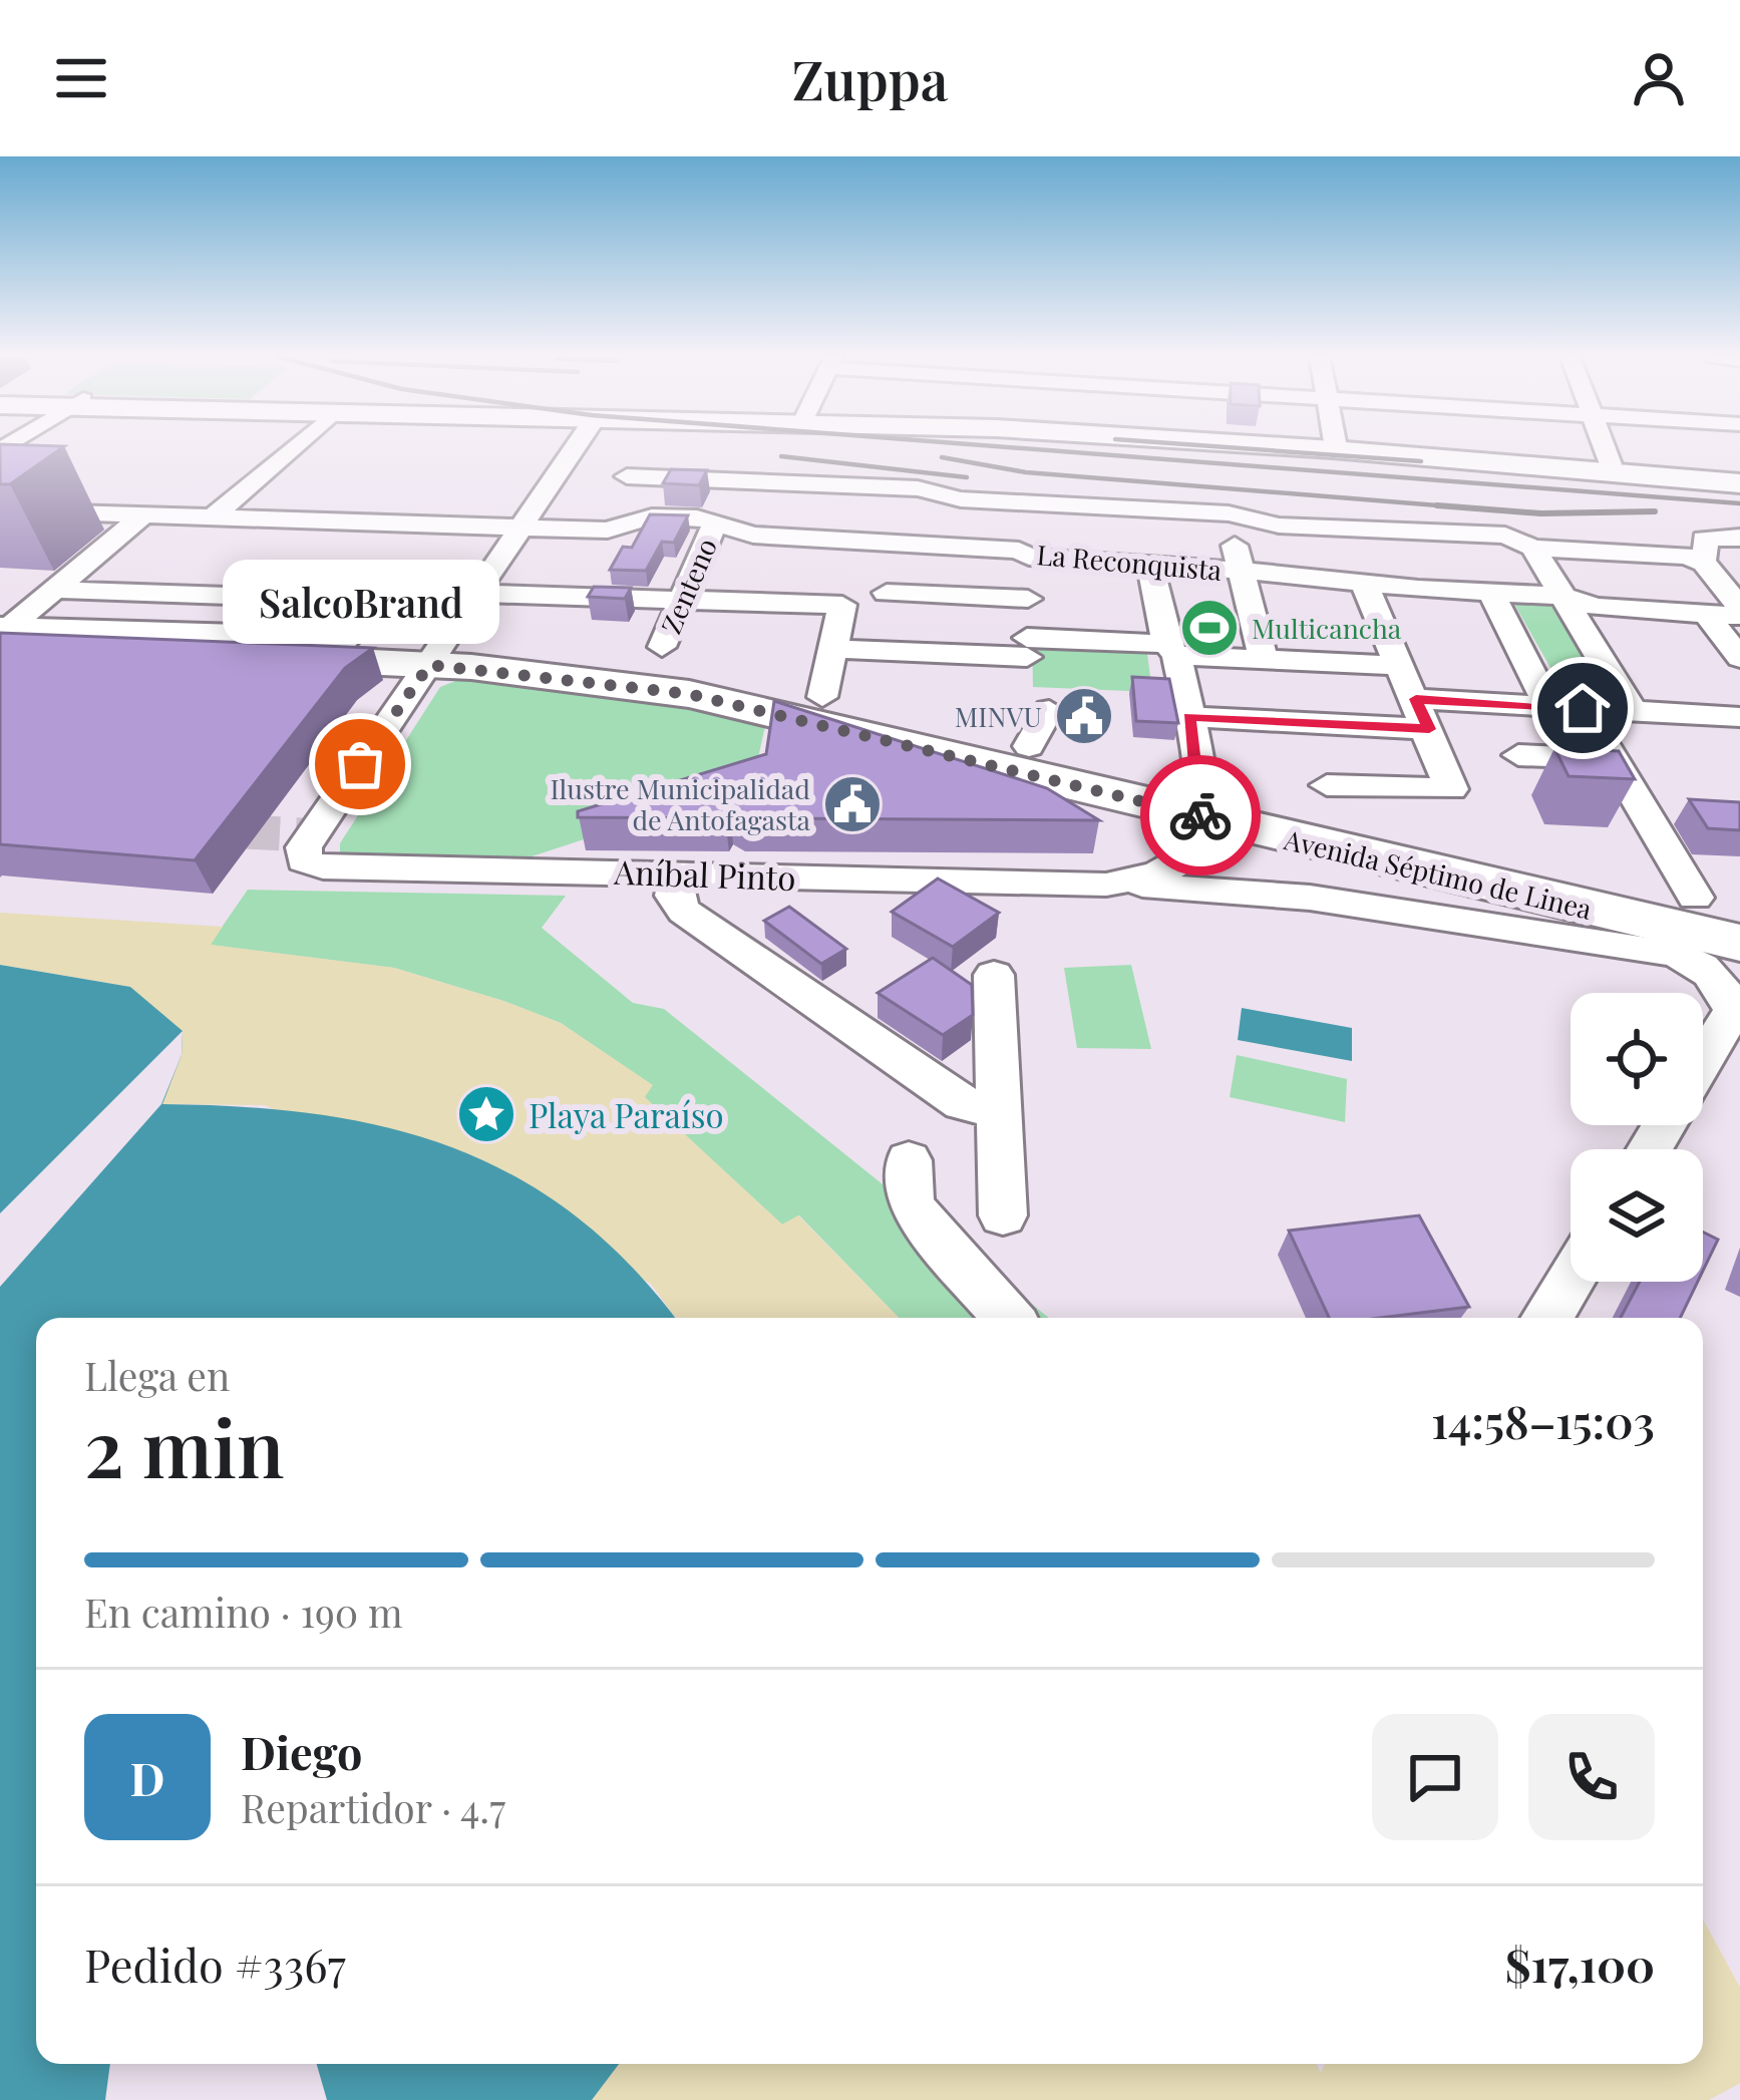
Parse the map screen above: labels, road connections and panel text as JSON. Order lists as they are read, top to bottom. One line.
{"streets":{"highway":["Avenida Séptimo de Linea"],"street":["La Reconquista","Zenteno","Aníbal Pinto"]},"crossings":[["La Reconquista","Zenteno"],["Aníbal Pinto","Avenida Séptimo de Linea"]],"places":{"sports":["Multicancha"],"public building":["MINVU","Ilustre Municipalidad de Antofagasta"],"other":["SalcoBrand"],"place":["Playa Paraíso"]},"page":{"header":"Zuppa","bubble":"SalcoBrand","heading":["2 min","Llega en","14:58–15:03"],"panel":["Diego","Repartidor · 4.7","Pedido #3367","$17,100"],"bar":"En camino · 190 m","round":"D"}}
